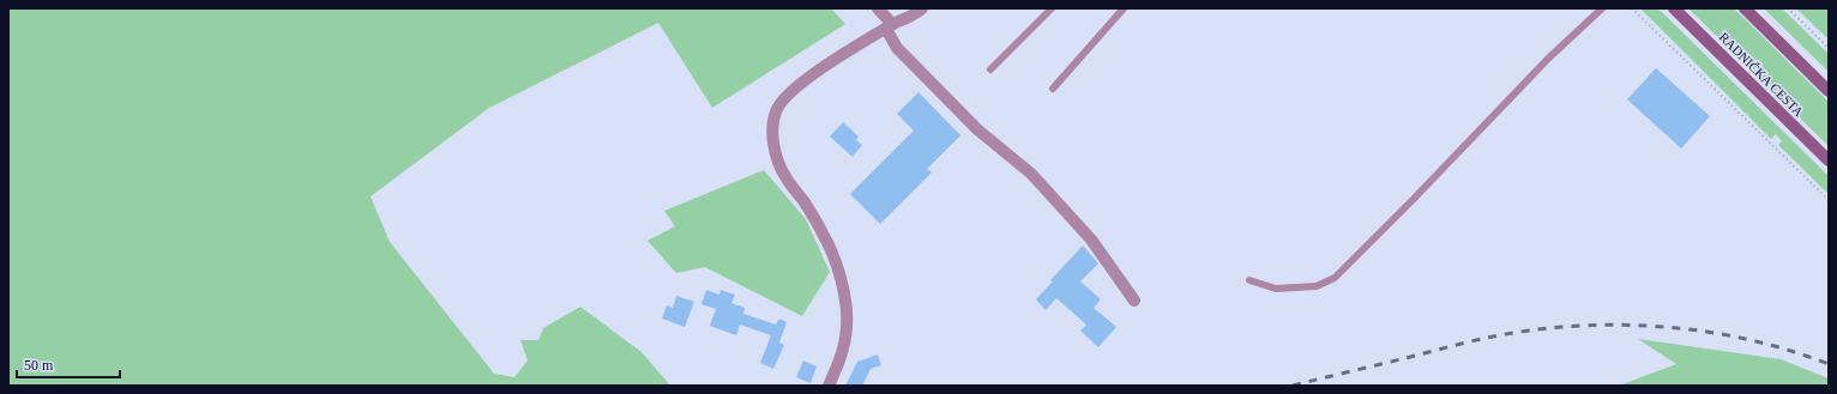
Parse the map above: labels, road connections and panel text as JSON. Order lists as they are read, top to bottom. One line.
{"streets":{"main road":["RADNIČKA CESTA"]},"scale_bar":"50 m"}
